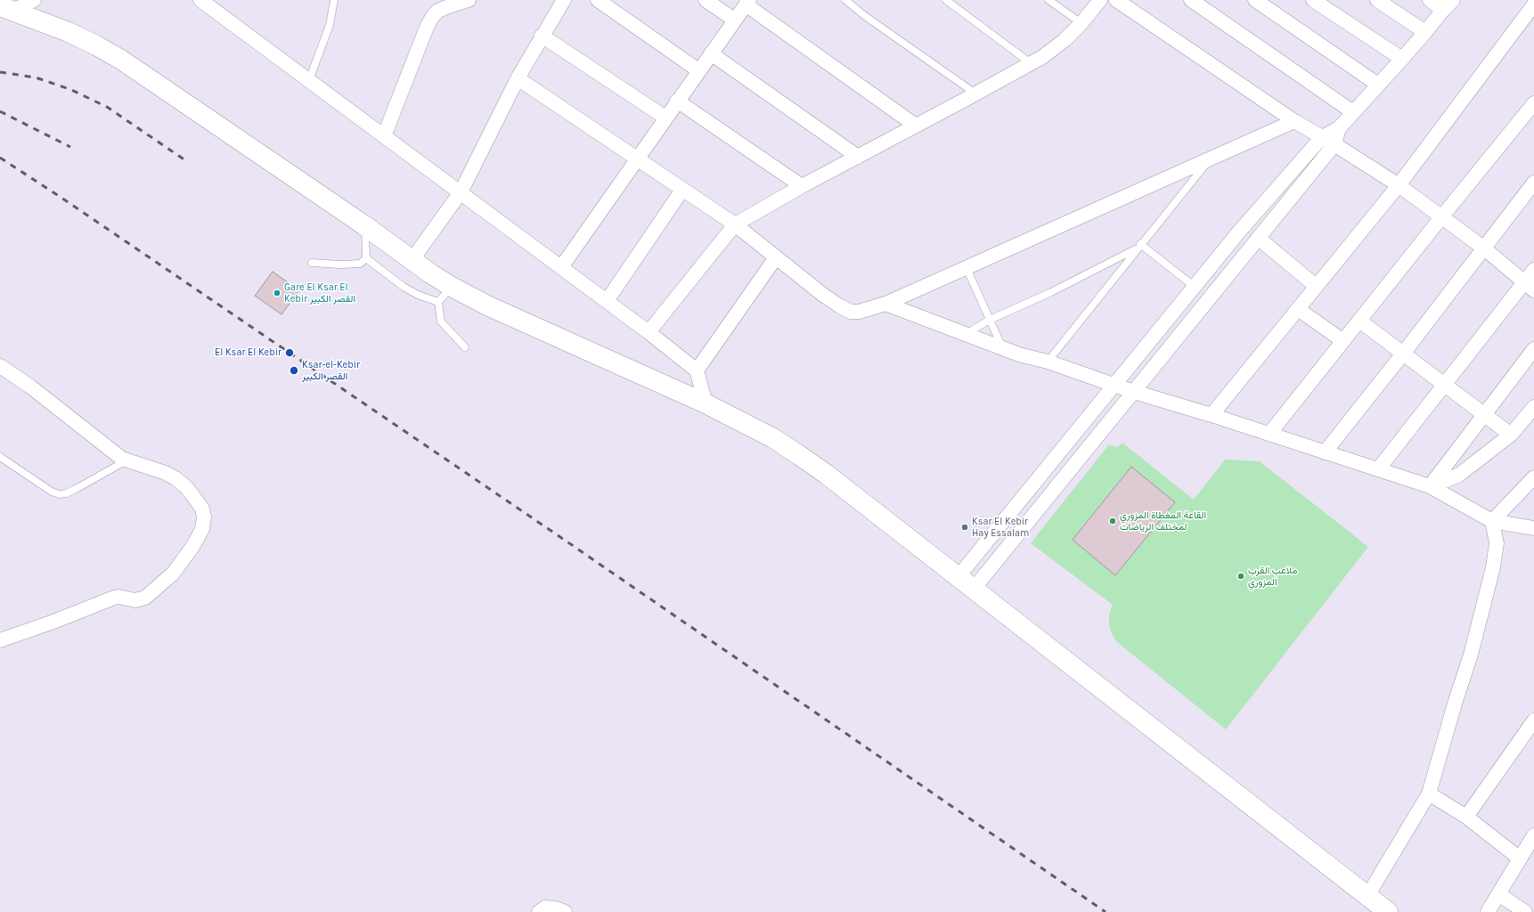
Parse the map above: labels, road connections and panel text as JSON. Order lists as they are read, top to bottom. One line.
{"places":["Gare El Ksar El Kebir القصر الكبير","El Ksar El Kebir","Ksar-el-Kebir القصر الكبير","القاعة المغطاة المزوري لمختلف الرياضات","Ksar El Kebir Hay Essalam","ملاعب القرب المزوري"]}
